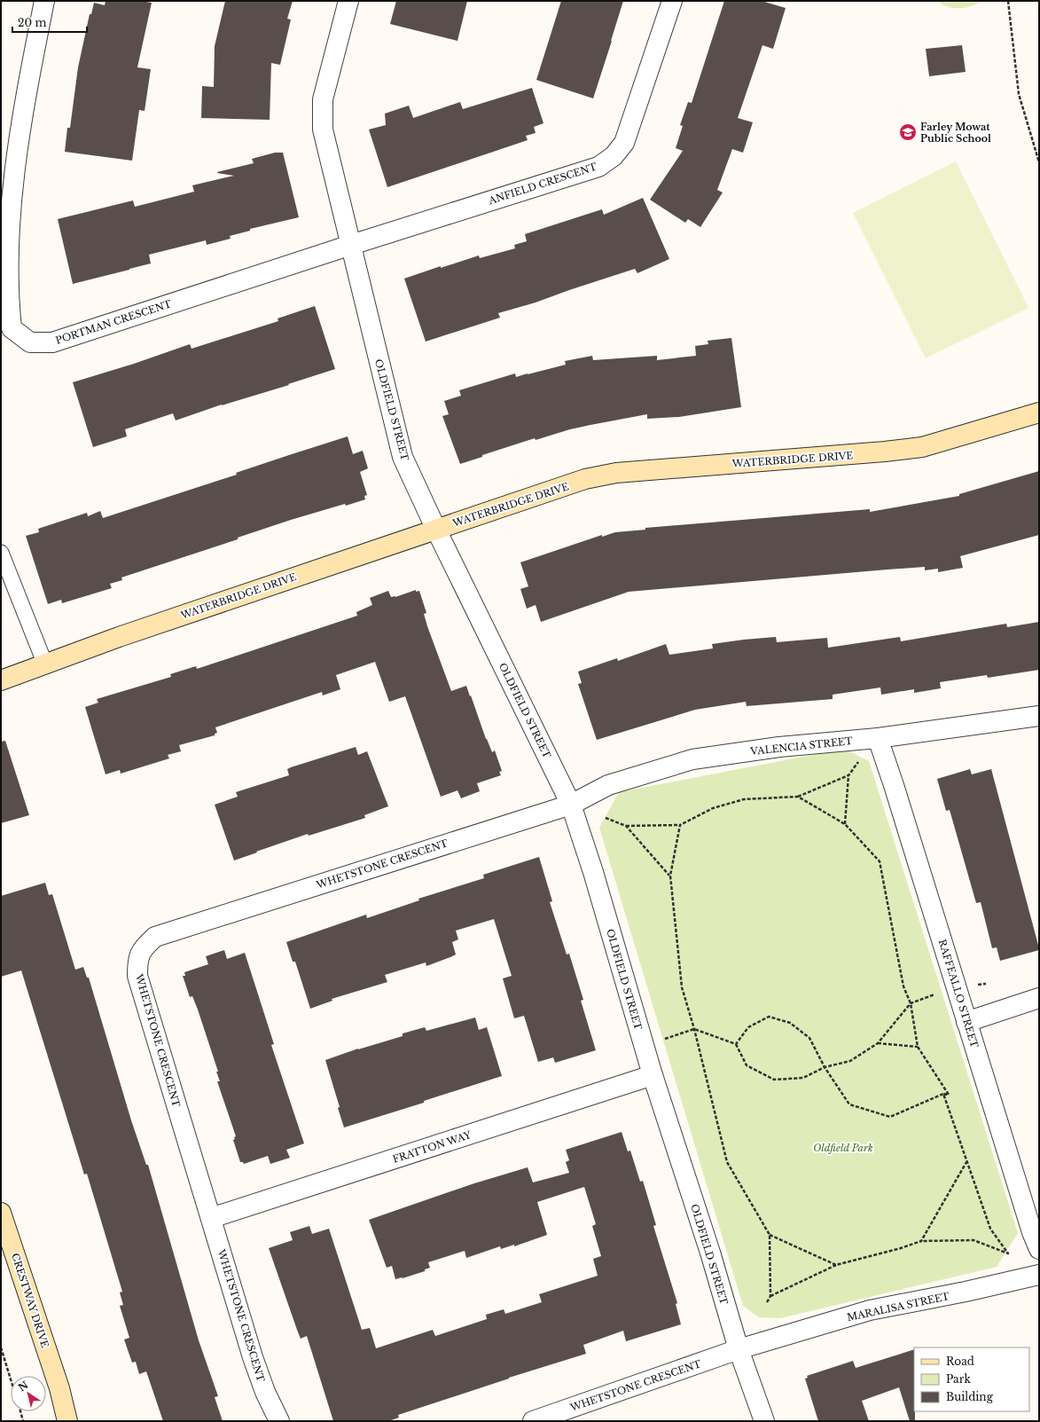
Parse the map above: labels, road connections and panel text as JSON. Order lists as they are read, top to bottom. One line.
{"streets":{"street":["ANFIELD CRESCENT","PORTMAN CRESCENT","OLDFIELD STREET","WATERBRIDGE DRIVE","VALENCIA STREET","WHETSTONE CRESCENT","RAFFEALLO STREET","FRATTON WAY","CRESTWAY DRIVE","MARALISA STREET"]},"crossings":[["ANFIELD CRESCENT","PORTMAN CRESCENT"],["ANFIELD CRESCENT","OLDFIELD STREET"],["PORTMAN CRESCENT","OLDFIELD STREET"],["OLDFIELD STREET","WATERBRIDGE DRIVE"],["OLDFIELD STREET","VALENCIA STREET"],["OLDFIELD STREET","WHETSTONE CRESCENT"],["OLDFIELD STREET","FRATTON WAY"],["OLDFIELD STREET","MARALISA STREET"],["VALENCIA STREET","WHETSTONE CRESCENT"],["VALENCIA STREET","RAFFEALLO STREET"],["WHETSTONE CRESCENT","FRATTON WAY"],["WHETSTONE CRESCENT","MARALISA STREET"]],"parks":["Oldfield Park"],"places":{"school or university":["Farley Mowat Public School"]},"legend":["Road","Park","Building"],"scale_bar":"20 m","north":"top left"}
